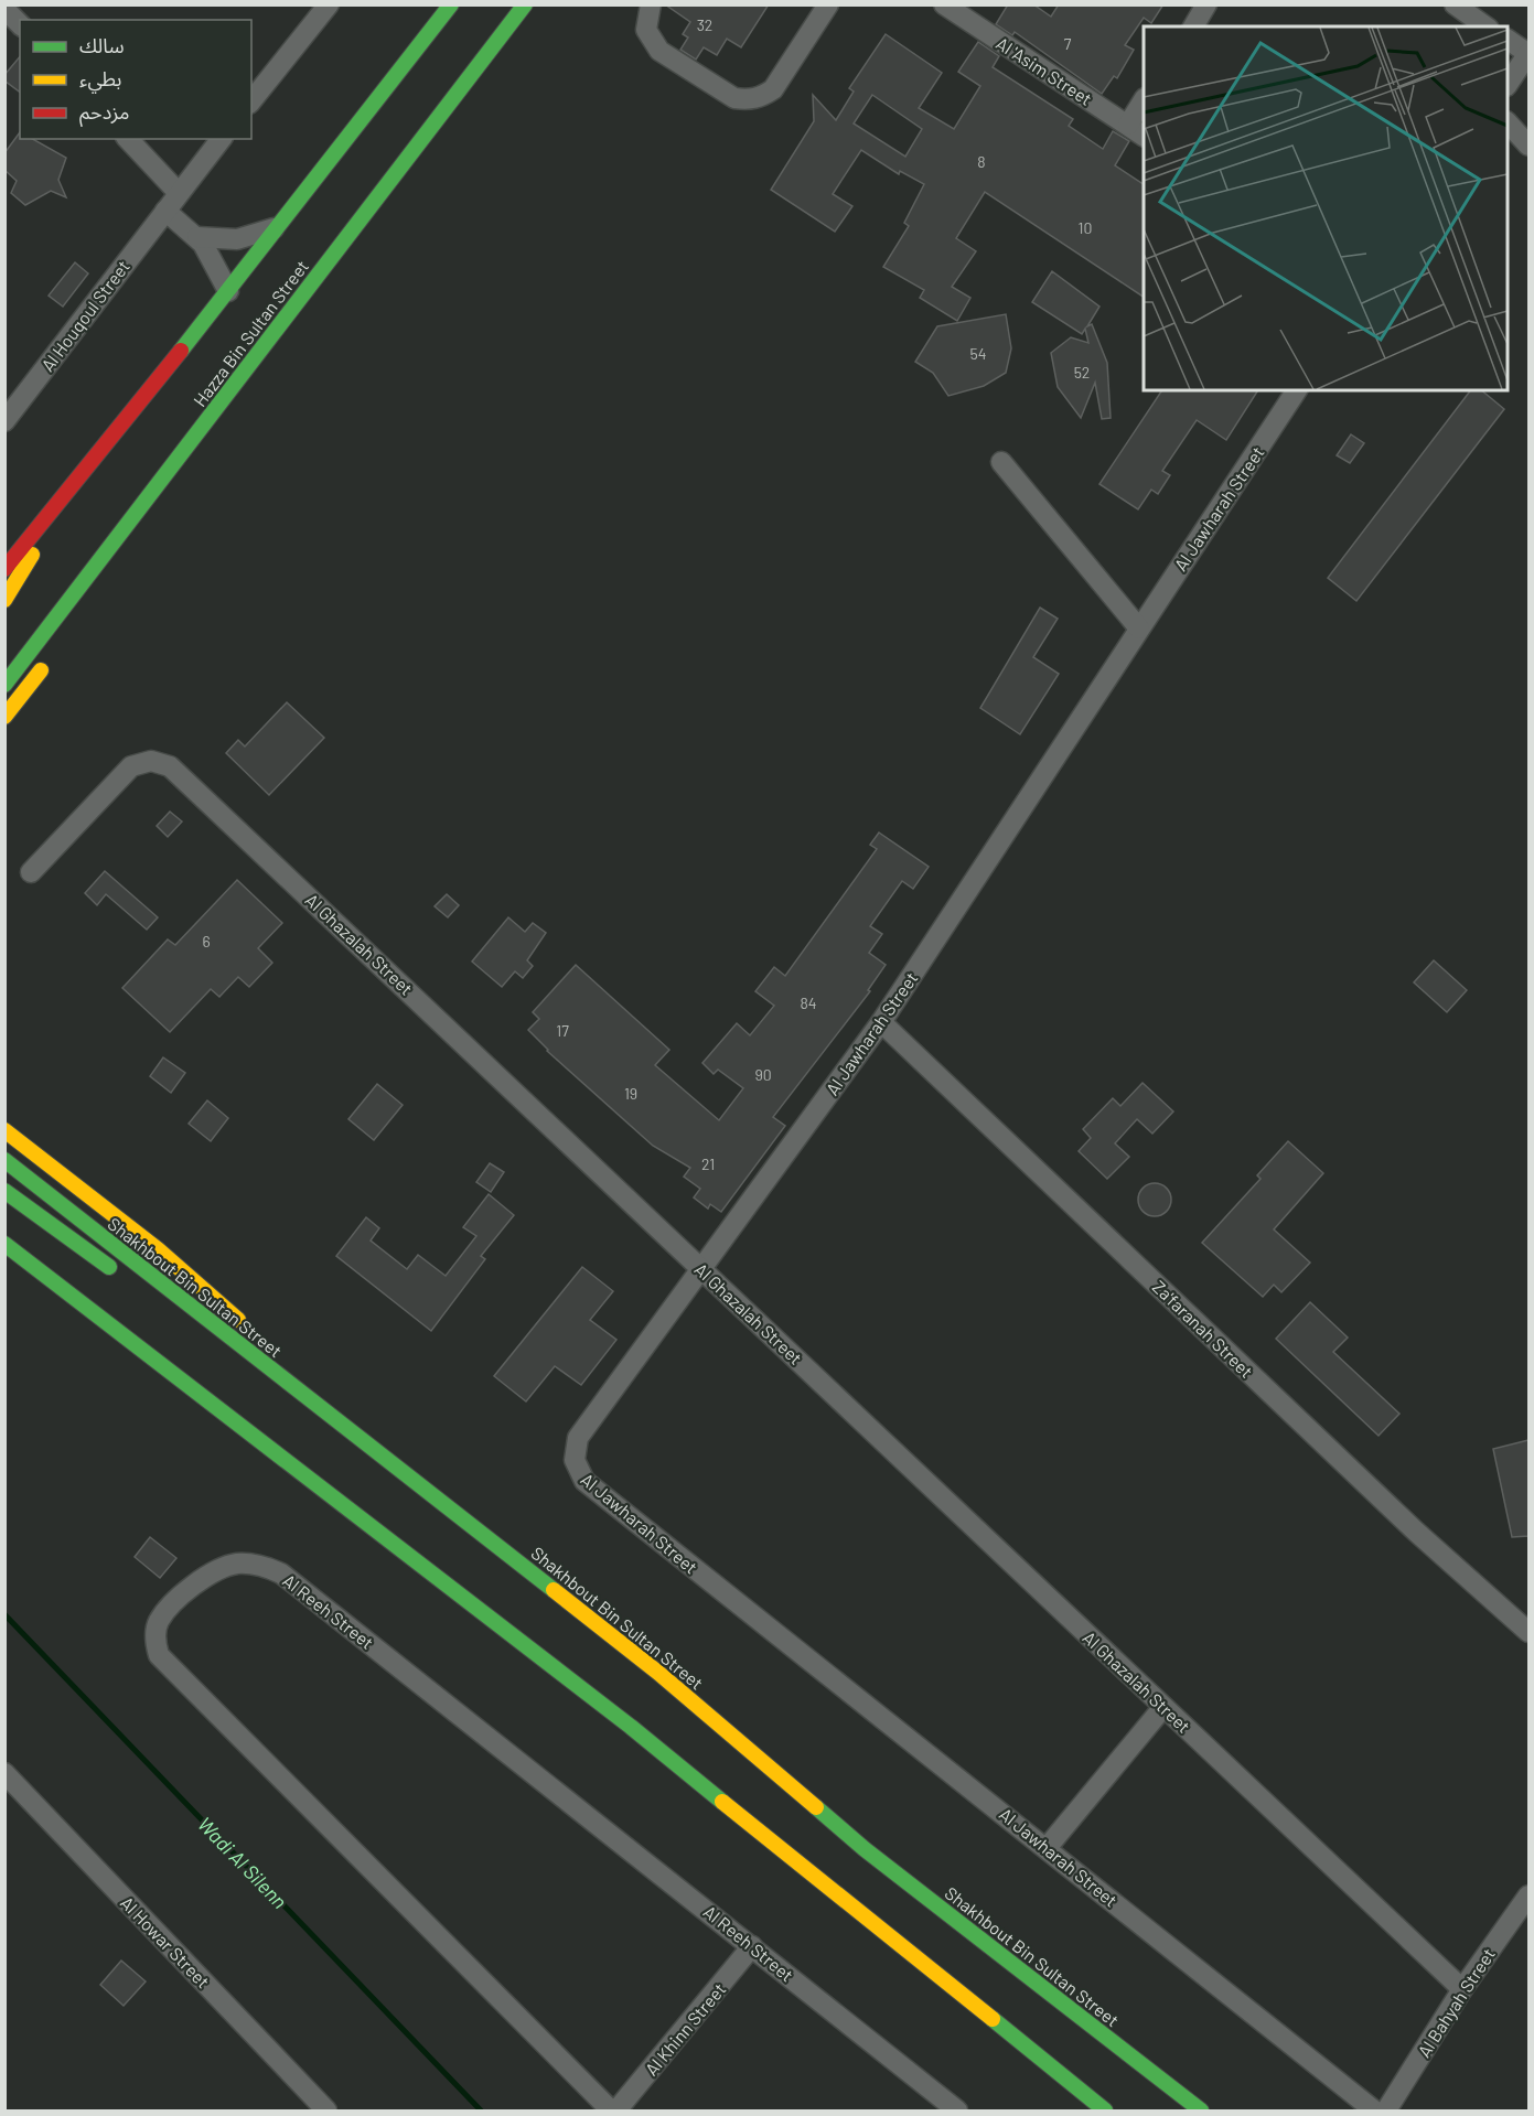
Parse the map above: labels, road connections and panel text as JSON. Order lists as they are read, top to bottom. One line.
{"streets":{"main road":["Hazza Bin Sultan Street","Shakhbout Bin Sultan Street"],"street":["Al 'Asim Street","Al Houqoul Street","Al Jawharah Street","Al Ghazalah Street","Za'faranah Street","Al Reeh Street","Al Howar Street","Al Bahyah Street","Al Khinn Street"]},"crossings":[["Al Jawharah Street","Al Ghazalah Street"],["Al Jawharah Street","Za'faranah Street"],["Al Ghazalah Street","Al Bahyah Street"],["Al Reeh Street","Al Khinn Street"]],"water":["Wadi Al Silenn"],"house_numbers":["32","7","8","10","54","52","6","84","17","90","19","21"],"legend":["سالك","بطيء","مزدحم"]}
